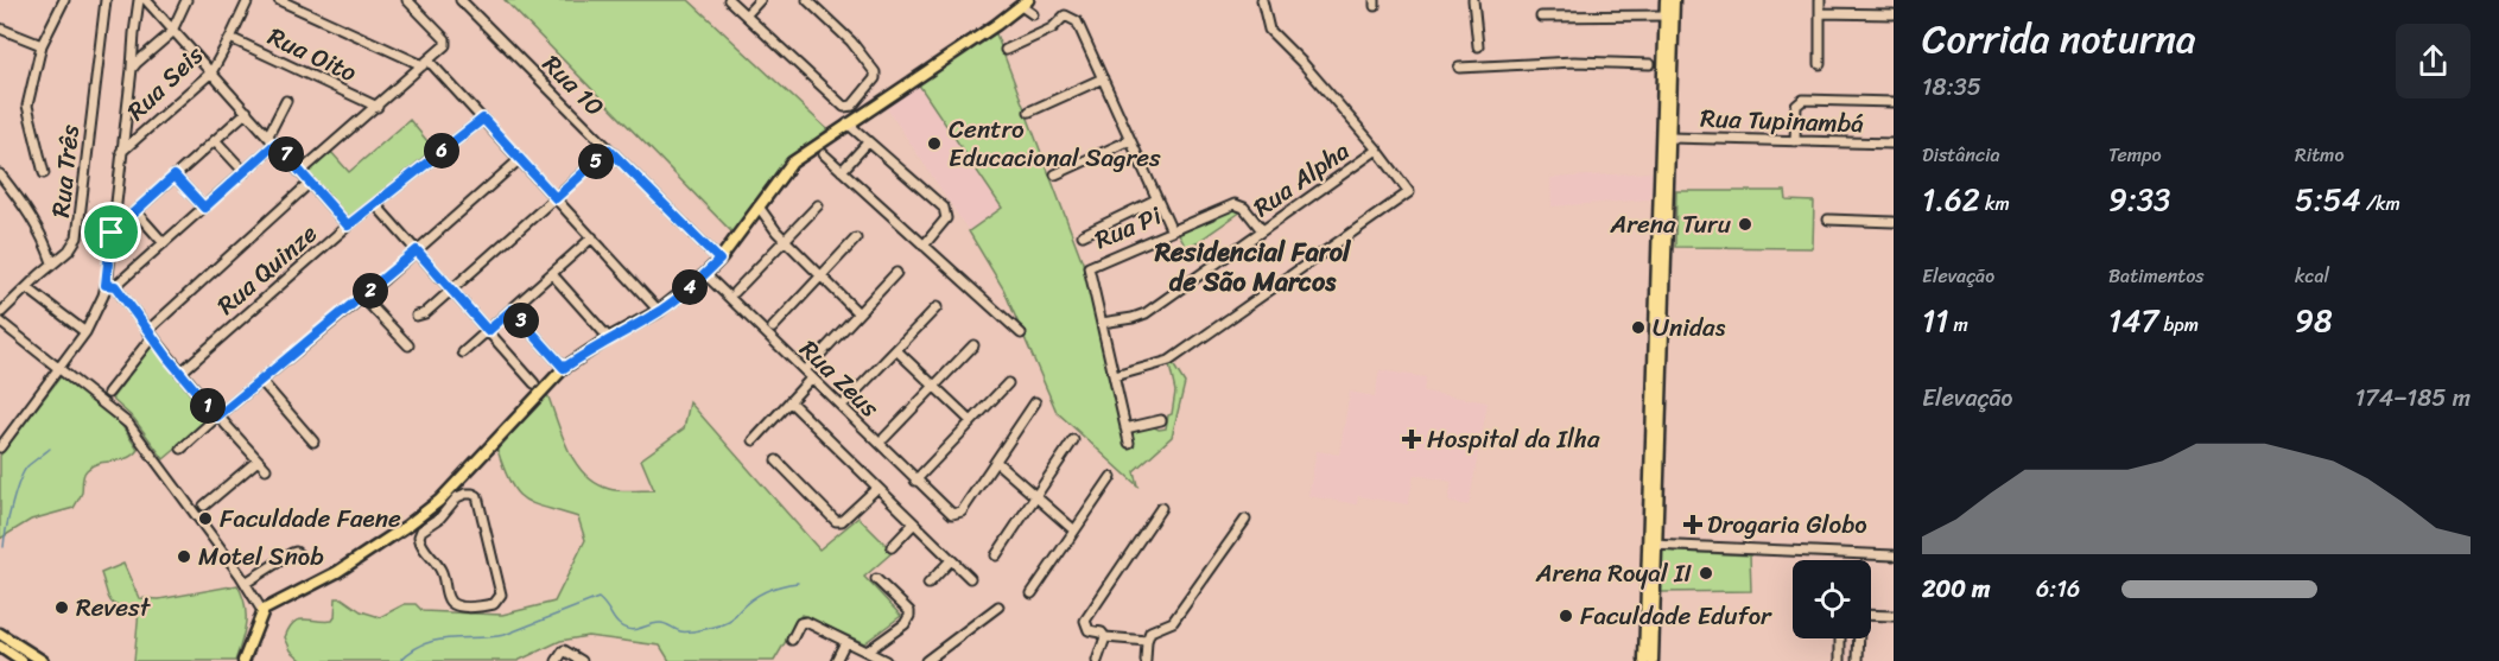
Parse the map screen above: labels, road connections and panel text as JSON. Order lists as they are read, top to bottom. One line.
{"streets":{"street":["Rua Oito","Rua Seis","Rua 10","Rua Tupinambá","Rua Três","Rua Alpha","Rua Pi","Rua Quinze","Rua Zeus"]},"crossings":[["Rua Oito","Rua Seis"],["Rua Alpha","Rua Pi"]],"districts":["Residencial Farol de São Marcos"],"places":{"other":["Centro Educacional Sagres","Arena Turu","Unidas","Faculdade Faene","Motel Snob","Arena Royal II","Revest","Faculdade Edufor"],"health":["Hospital da Ilha","Drogaria Globo"]},"page":{"heading":["Corrida noturna","18:35"],"stats":[["Distância","1.62 km"],["Tempo","9:33"],["Ritmo","5:54 /km"],["Elevação","11 m"],["Batimentos","147 bpm"],["kcal","98"]],"pins":["6","7","5","4","2","3","1"],"chart":["Elevação","174–185 m"],"list":[{"name":"200 m","note":"6:16"}]}}
